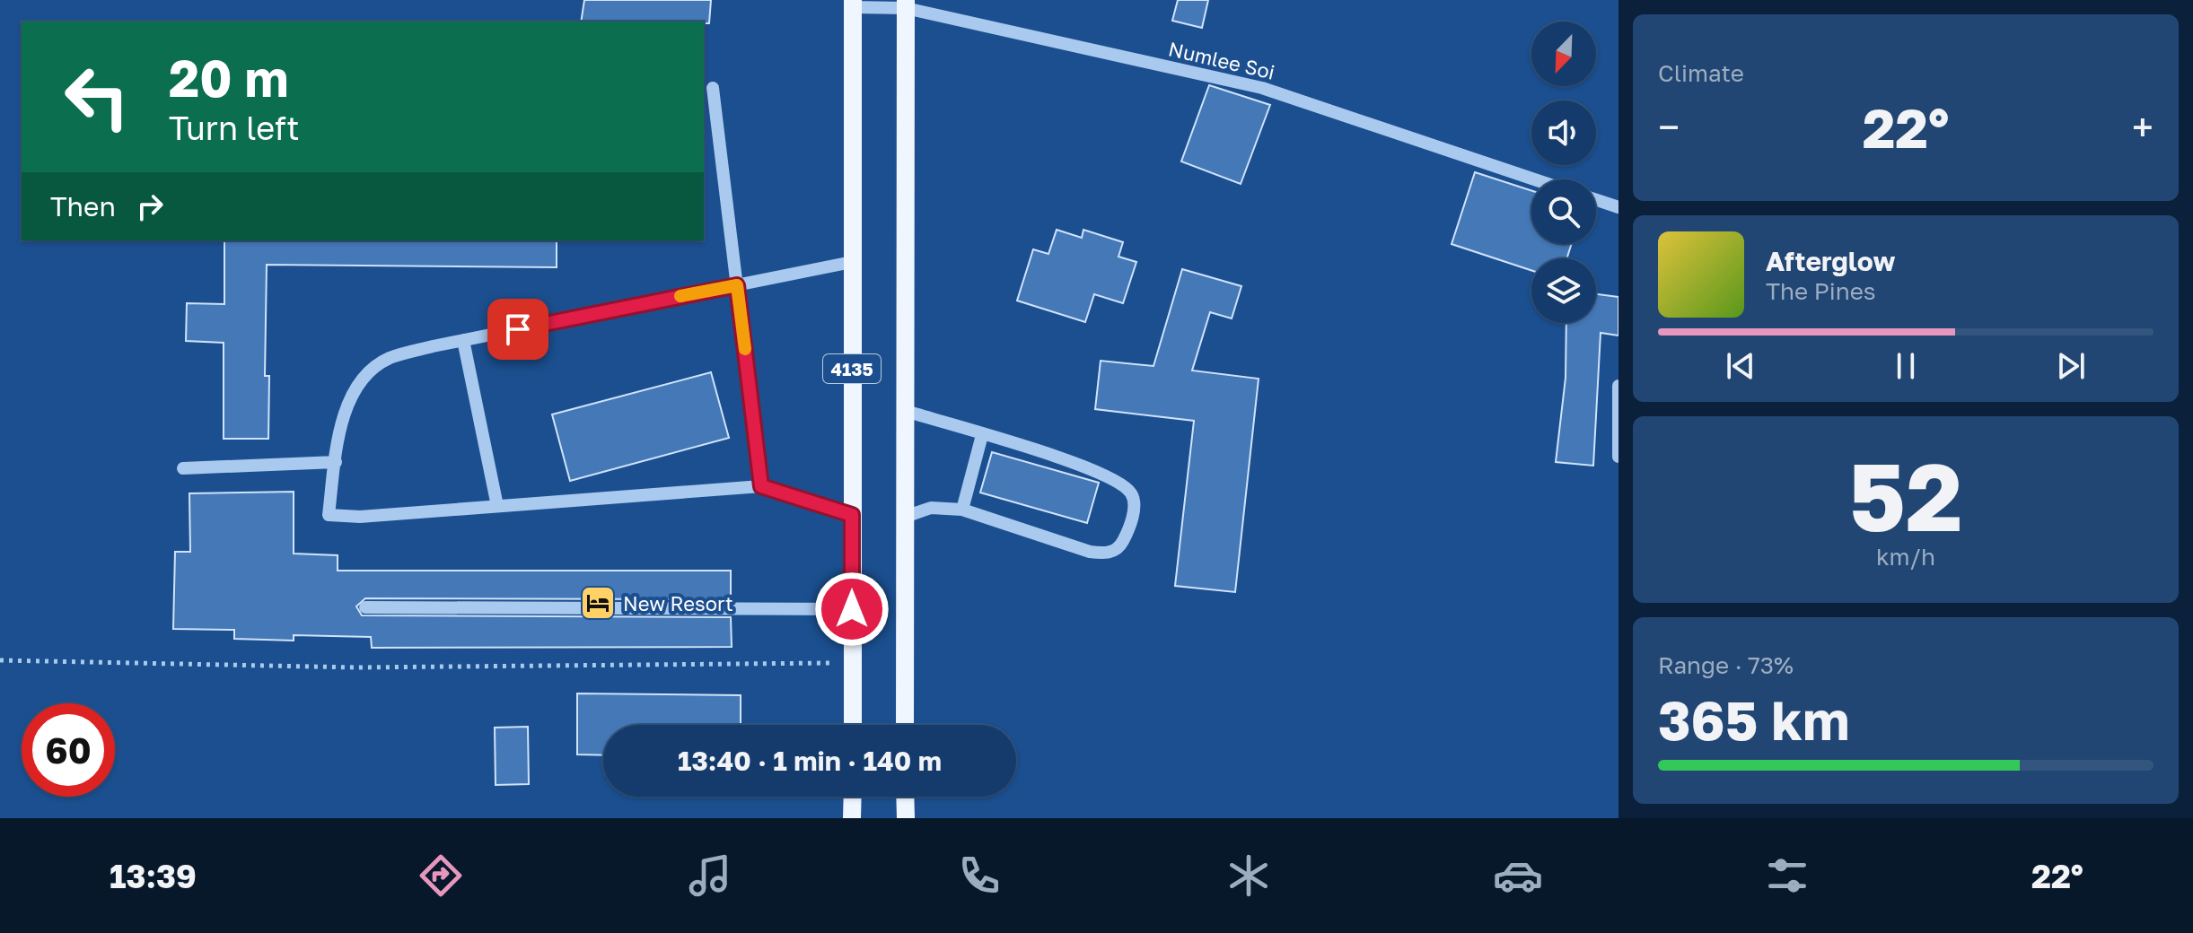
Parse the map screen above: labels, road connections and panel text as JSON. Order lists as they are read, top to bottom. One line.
{"streets":{"main road":["4135"],"street":["Numlee Soi"]},"crossings":[["Numlee Soi","4135"]],"places":{"hotel":["New Resort"]},"north":"bottom left","page":{"tile":["Climate",["52","km/h"],["Range · 73%","365 km"]],"turn":["20 m","Turn left"],"heat":["−","22°","+"],"then":"Then","song":["Afterglow","The Pines"],"limit":"60","trip":"13:40 · 1 min · 140 m","tabs":["13:39","22°"]}}
